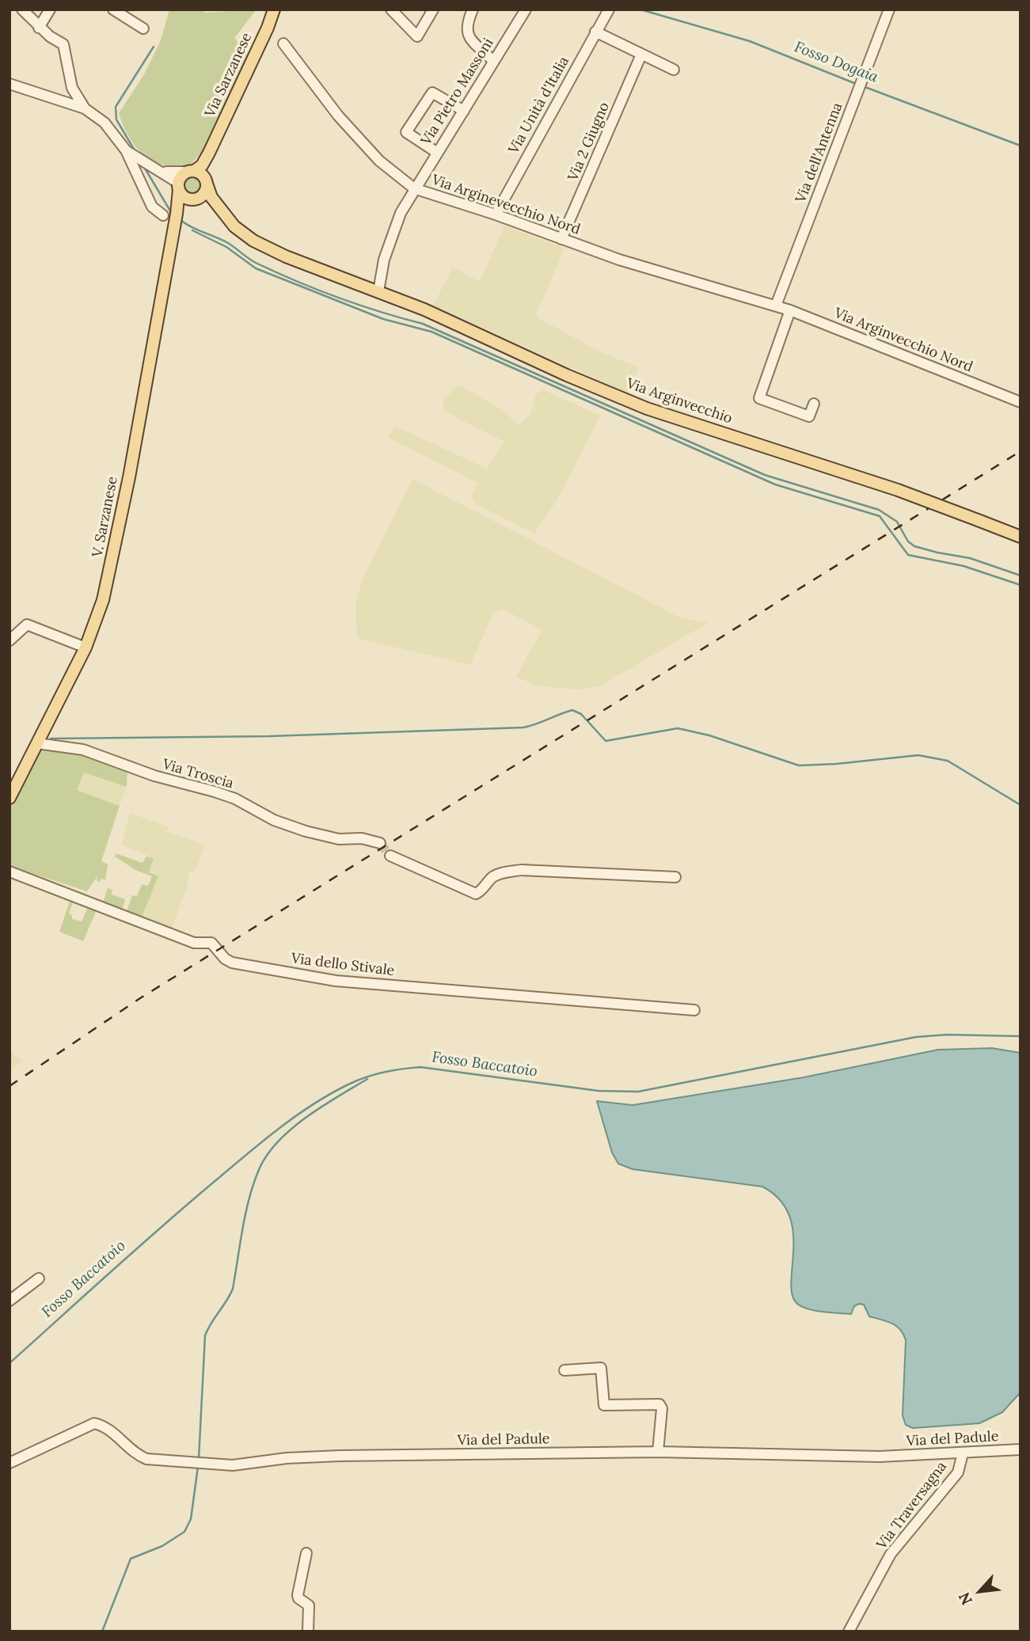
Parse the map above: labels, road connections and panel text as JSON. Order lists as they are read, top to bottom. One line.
{"streets":{"main road":["Via Sarzanese","Via Arginvecchio","V. Sarzanese"],"street":["Via Pietro Massoni","Via Unità d'Italia","Via 2 Giugno","Via dell'Antenna","Via Arginevecchio Nord","Via Arginvecchio Nord","Via Troscia","Via dello Stivale","Via del Padule","Via Traversagna"]},"crossings":[["Via Sarzanese","V. Sarzanese"],["Via Pietro Massoni","Via Arginevecchio Nord"],["Via Pietro Massoni","Via Arginvecchio"],["Via Unità d'Italia","Via Arginevecchio Nord"],["Via 2 Giugno","Via Arginevecchio Nord"],["Via dell'Antenna","Via Arginevecchio Nord"],["Via dell'Antenna","Via Arginvecchio Nord"],["Via Arginevecchio Nord","Via Arginvecchio Nord"],["V. Sarzanese","Via Troscia"],["Via del Padule","Via Traversagna"]],"water":["Fosso Dogaia","Fosso Baccatoio"],"north":"bottom left"}
